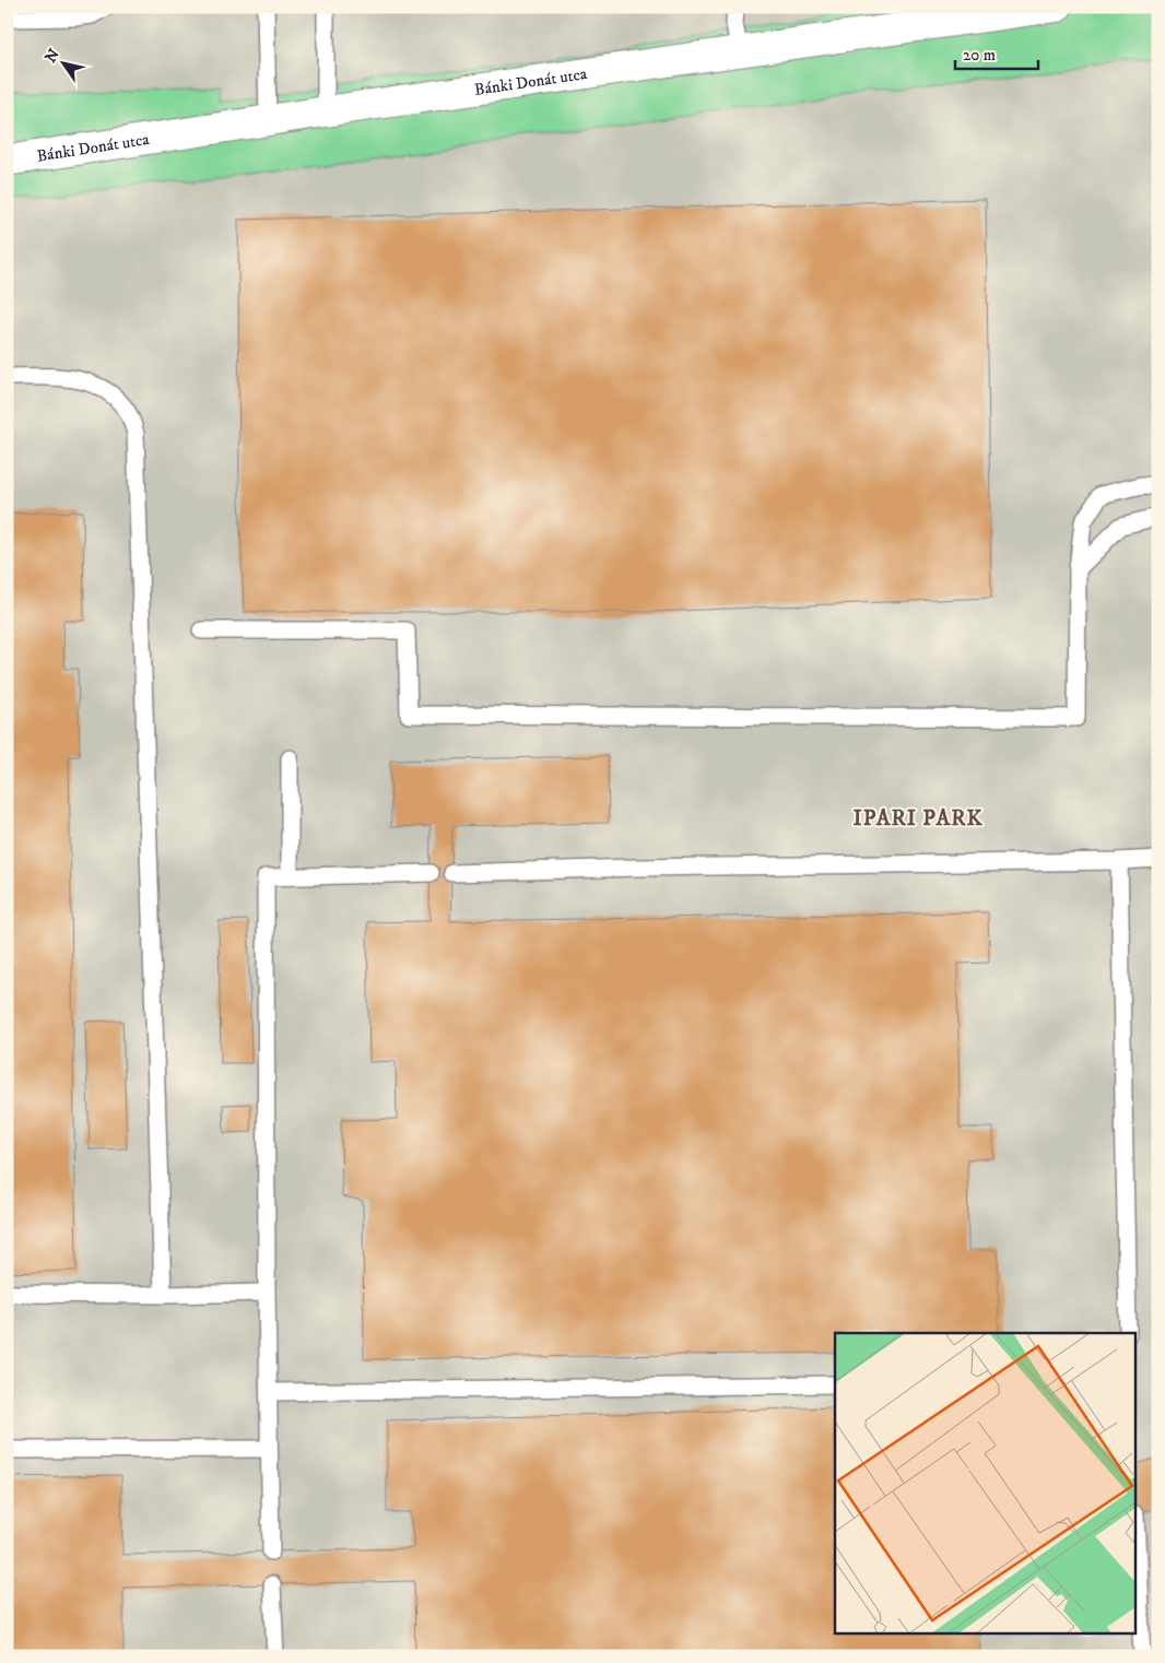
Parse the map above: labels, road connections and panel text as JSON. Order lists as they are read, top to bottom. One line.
{"streets":{"street":["Bánki Donát utca"]},"districts":["IPARI PARK"],"scale_bar":"20 m","north":"top left"}
